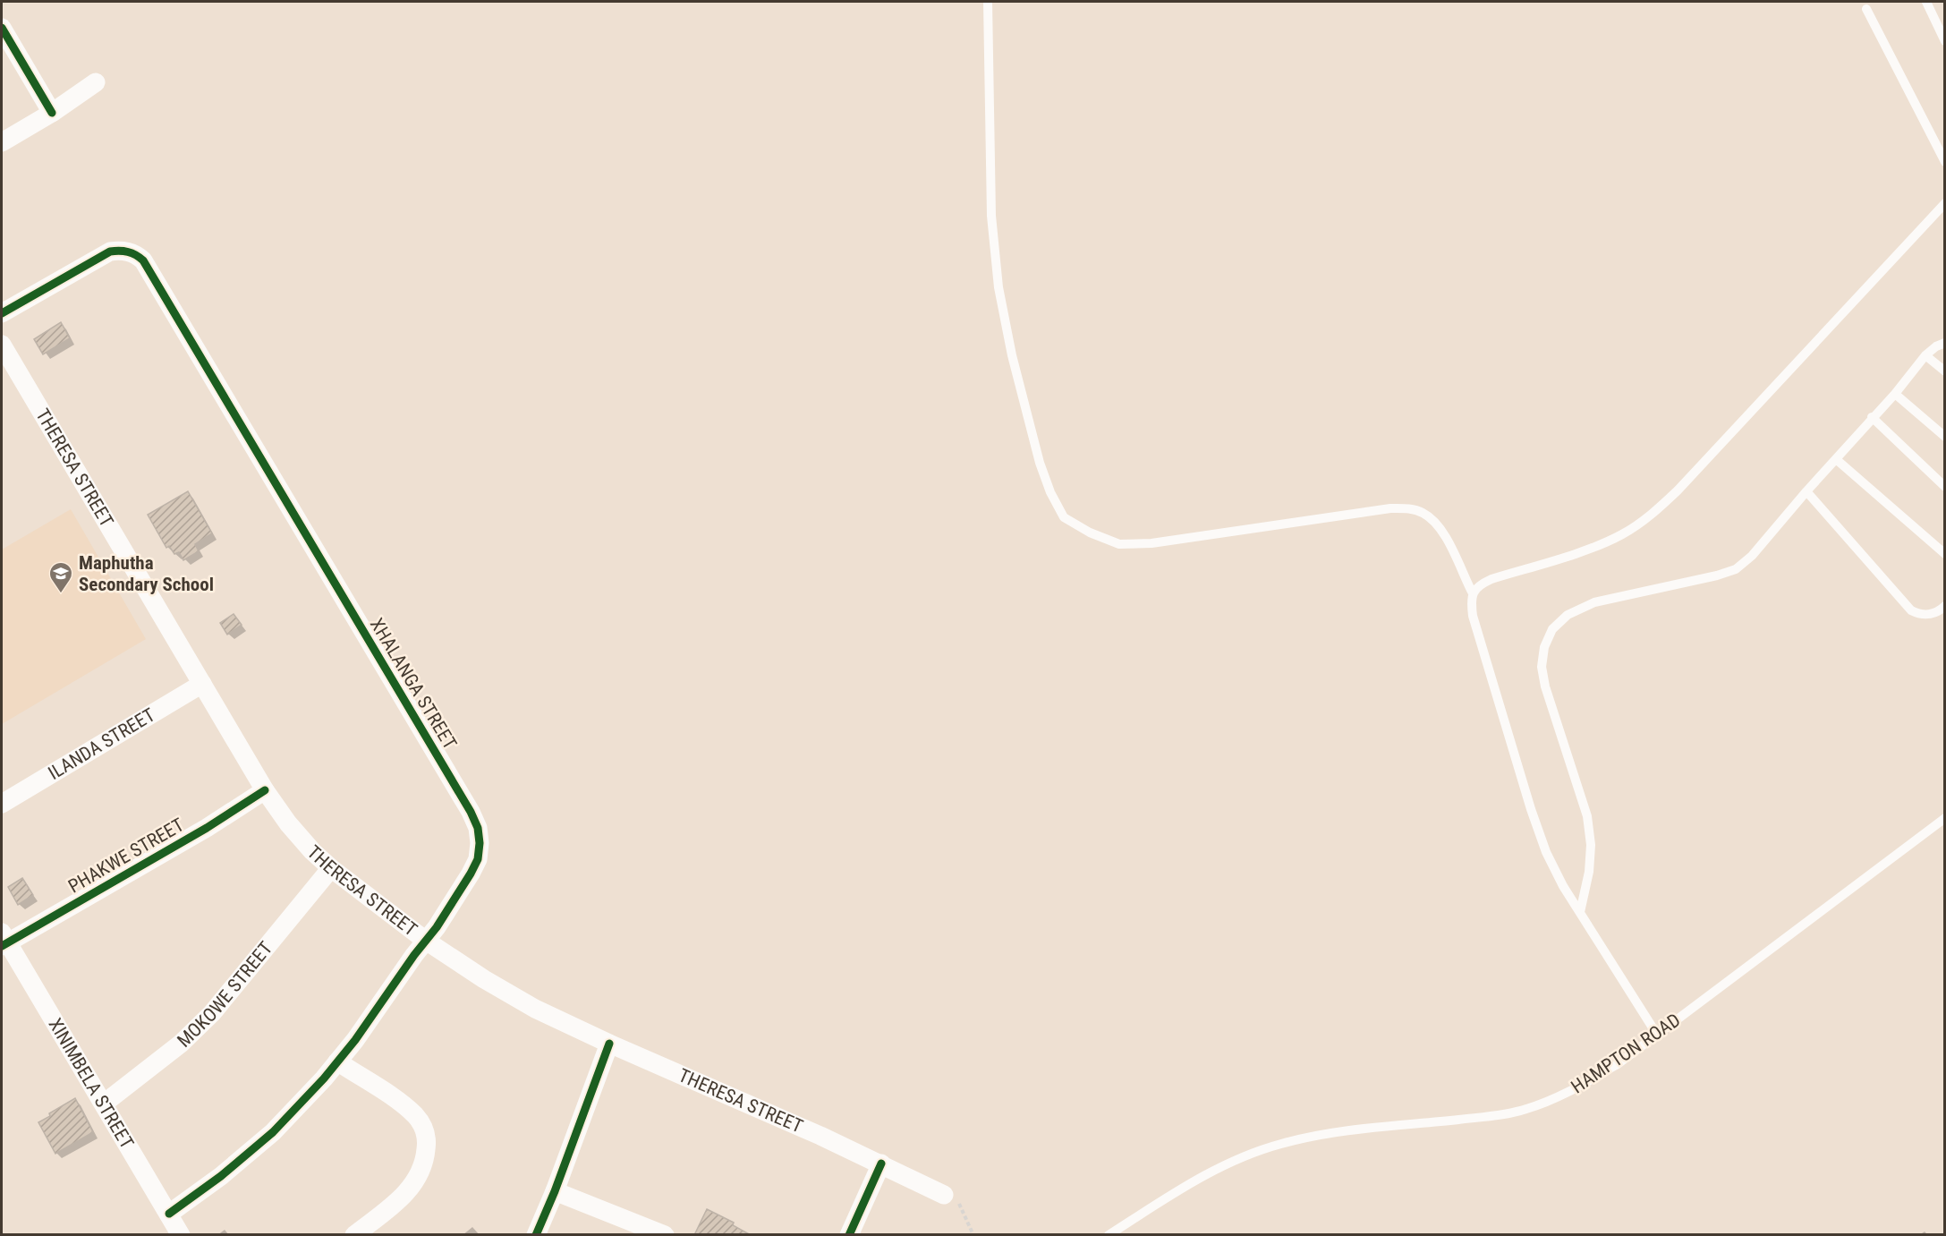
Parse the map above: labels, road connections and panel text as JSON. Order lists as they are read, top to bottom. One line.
{"streets":{"street":["THERESA STREET","XHALANGA STREET","ILANDA STREET","PHAKWE STREET","MOKOWE STREET","XINIMBELA STREET"],"lane":["HAMPTON ROAD"]},"crossings":[["THERESA STREET","XHALANGA STREET"],["THERESA STREET","ILANDA STREET"],["THERESA STREET","PHAKWE STREET"],["THERESA STREET","MOKOWE STREET"],["XHALANGA STREET","XINIMBELA STREET"],["PHAKWE STREET","XINIMBELA STREET"],["MOKOWE STREET","XINIMBELA STREET"]],"places":{"school or university":["Maphutha Secondary School"]}}
